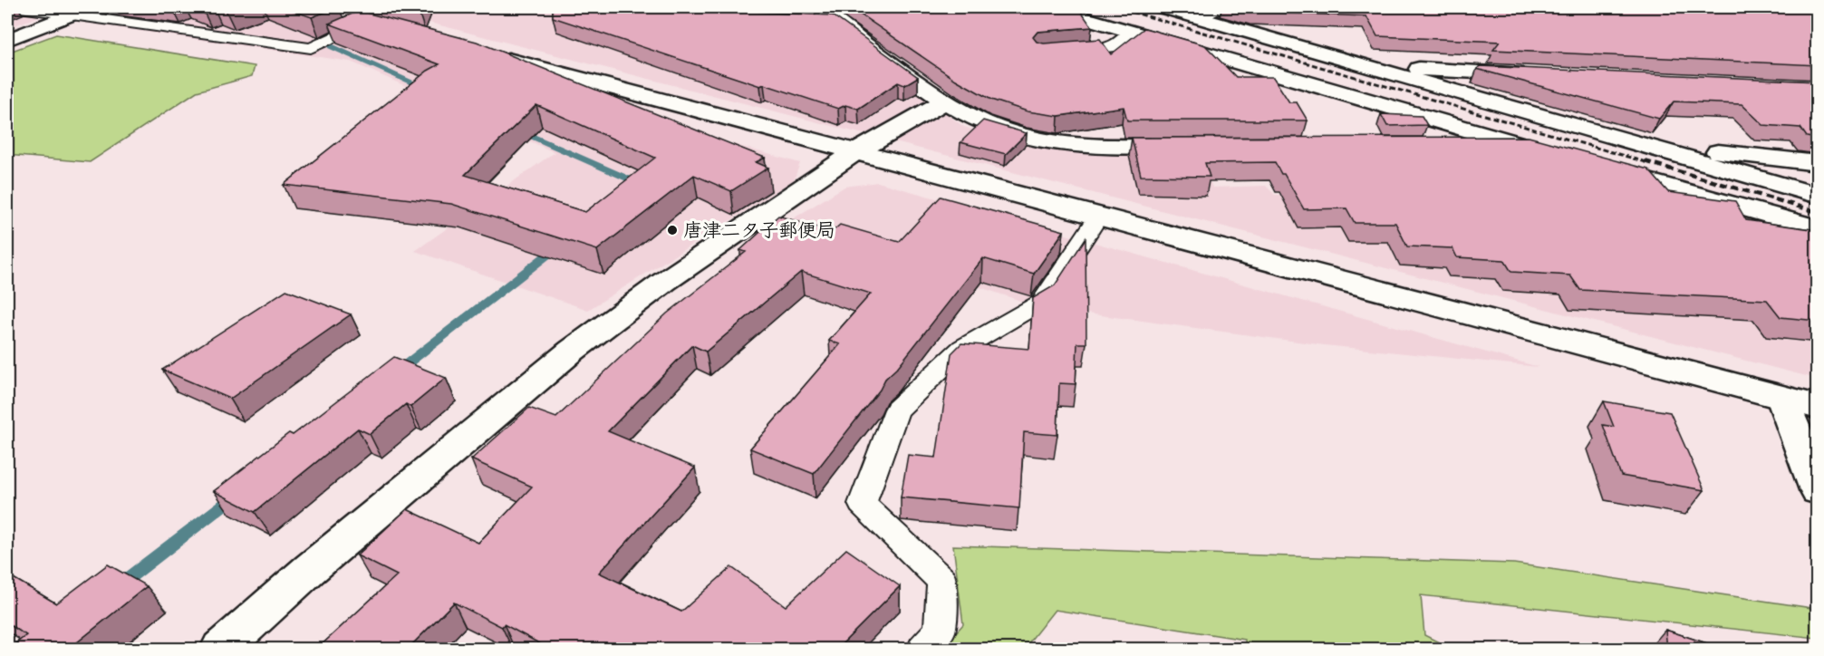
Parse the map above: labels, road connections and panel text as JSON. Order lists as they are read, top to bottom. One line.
{"places":["唐津二タ子郵便局"]}
